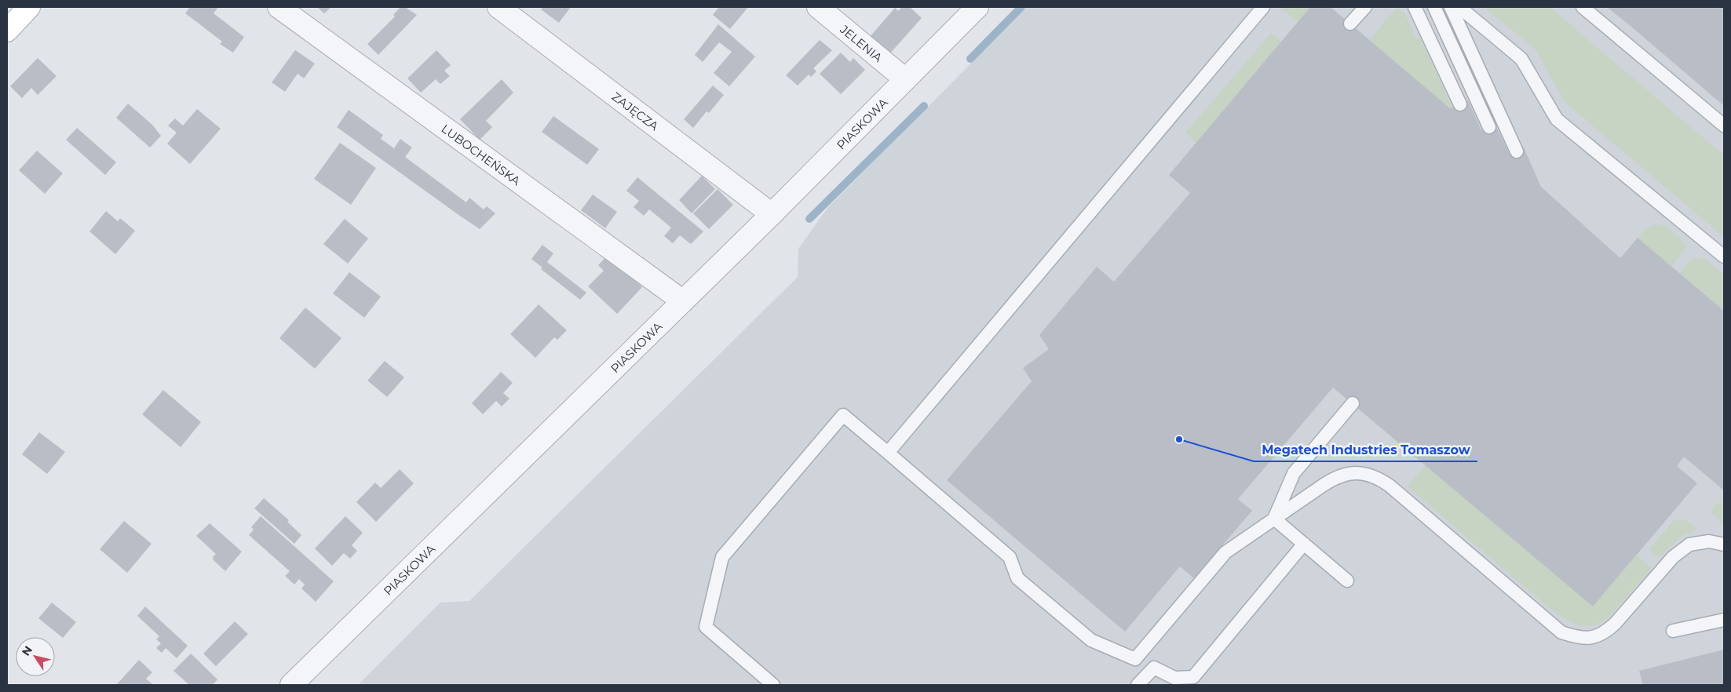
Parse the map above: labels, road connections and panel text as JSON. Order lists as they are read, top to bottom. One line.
{"streets":{"street":["JELENIA","ZAJĘCZA","PIASKOWA","LUBOCHEŃSKA"]},"crossings":[["JELENIA","PIASKOWA"],["ZAJĘCZA","PIASKOWA"],["PIASKOWA","LUBOCHEŃSKA"]],"places":["Megatech Industries Tomaszow"],"north":"top left"}
